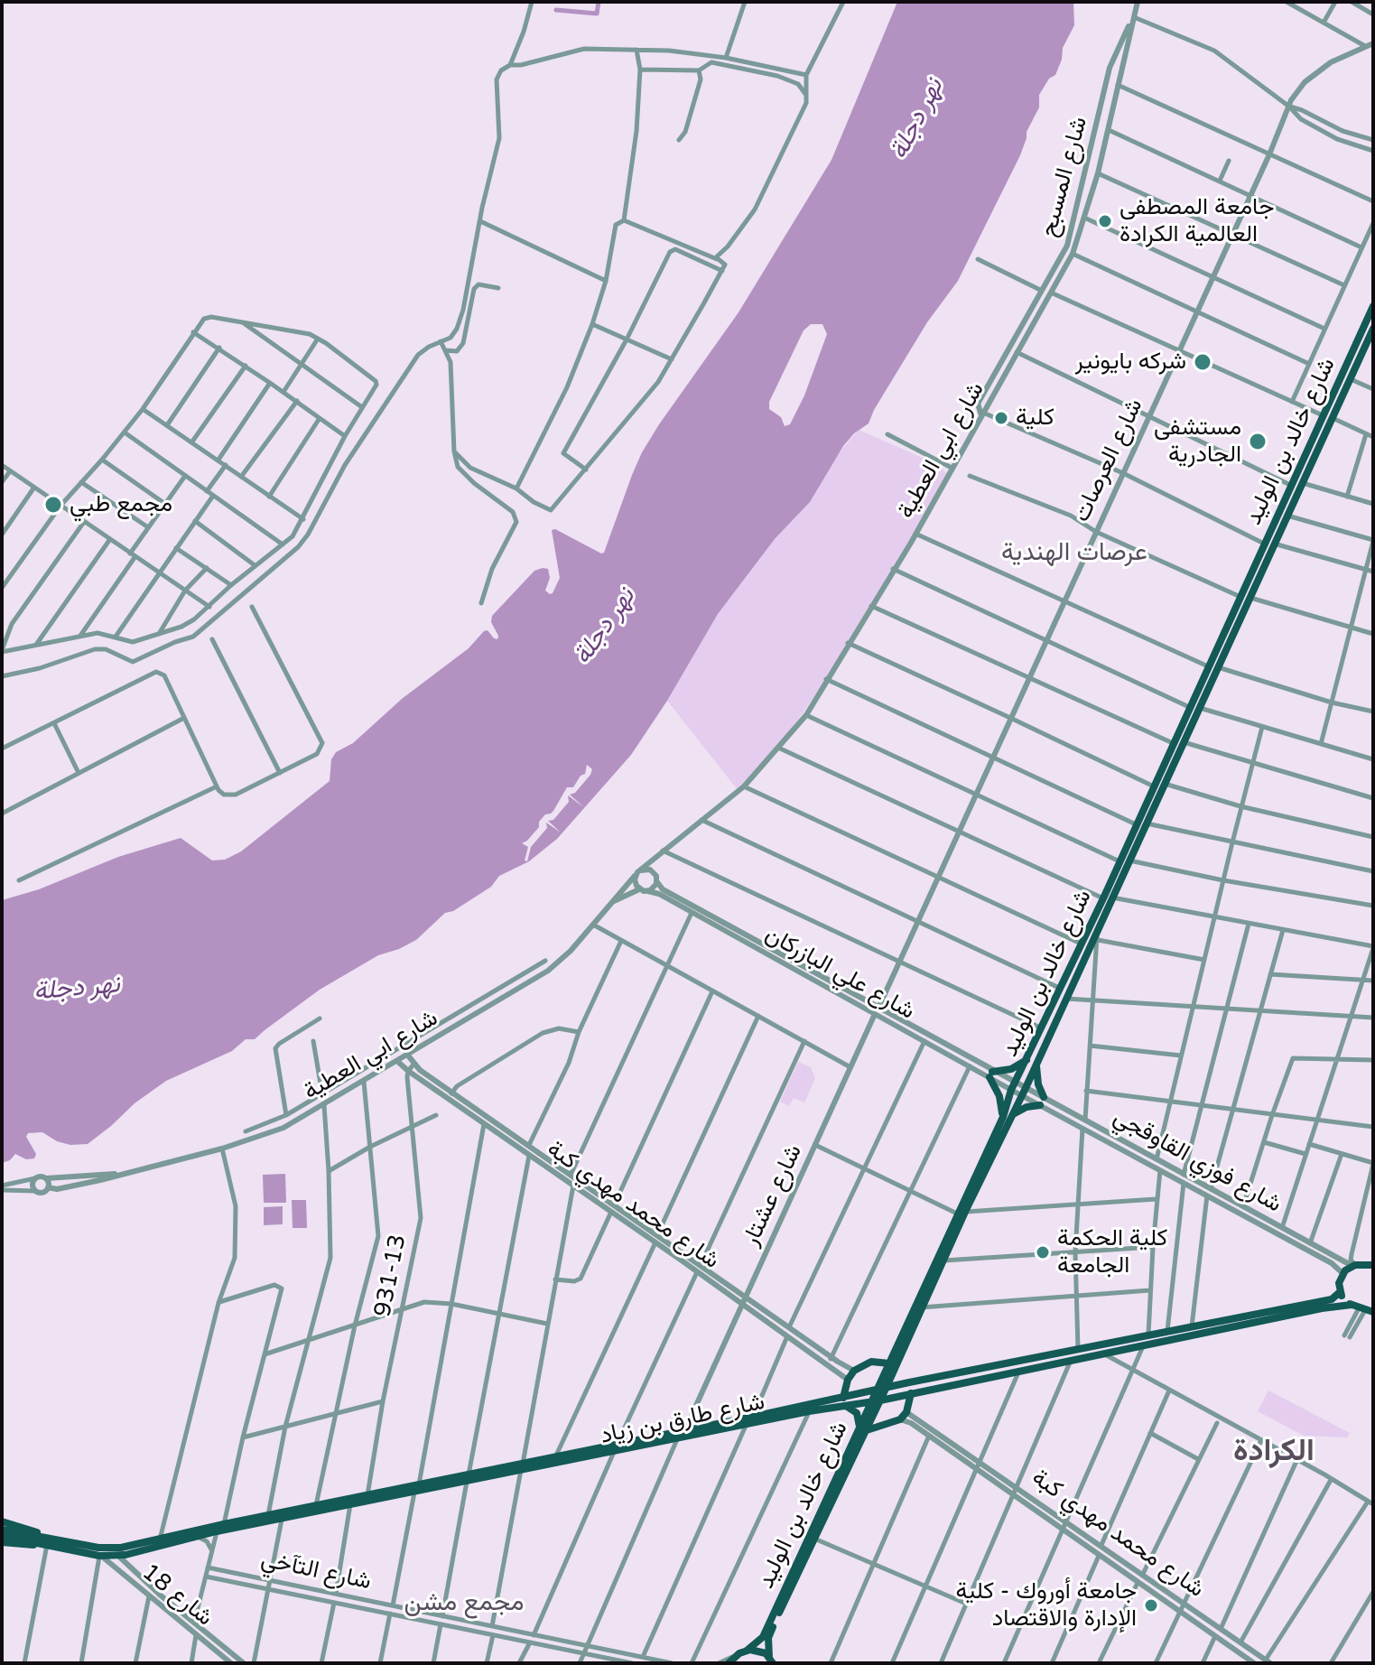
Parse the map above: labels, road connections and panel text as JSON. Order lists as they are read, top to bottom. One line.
{"streets":{"main road":["شارع خالد بن الوليد","شارع طارق بن زياد"],"street":["شارع المسبح","شارع ابي العطية","شارع العرصات","شارع علي البازركان","شارع فوزي القاوقجي","شارع عشتار","شارع محمد مهدي كبة","931-13","شارع التآخي","شارع 18"]},"crossings":[["شارع المسبح","شارع ابي العطية"],["شارع خالد بن الوليد","شارع علي البازركان"],["شارع خالد بن الوليد","شارع فوزي القاوقجي"],["شارع ابي العطية","شارع علي البازركان"],["شارع ابي العطية","شارع محمد مهدي كبة"],["شارع العرصات","شارع علي البازركان"],["شارع علي البازركان","شارع فوزي القاوقجي"],["شارع علي البازركان","شارع عشتار"],["شارع عشتار","شارع محمد مهدي كبة"],["شارع عشتار","شارع طارق بن زياد"],["شارع محمد مهدي كبة","931-13"],["931-13","شارع طارق بن زياد"],["شارع طارق بن زياد","شارع 18"]],"districts":["عرصات الهندية","الكرادة","مجمع مشن"],"water":["نهر دجلة"],"places":["جامعة المصطفى العالمية الكرادة","شركه بايونير","كلية","مستشفى الجادرية","مجمع طبي","كلية الحكمة الجامعة","جامعة أوروك - كلية الإدارة والاقتصاد"]}
